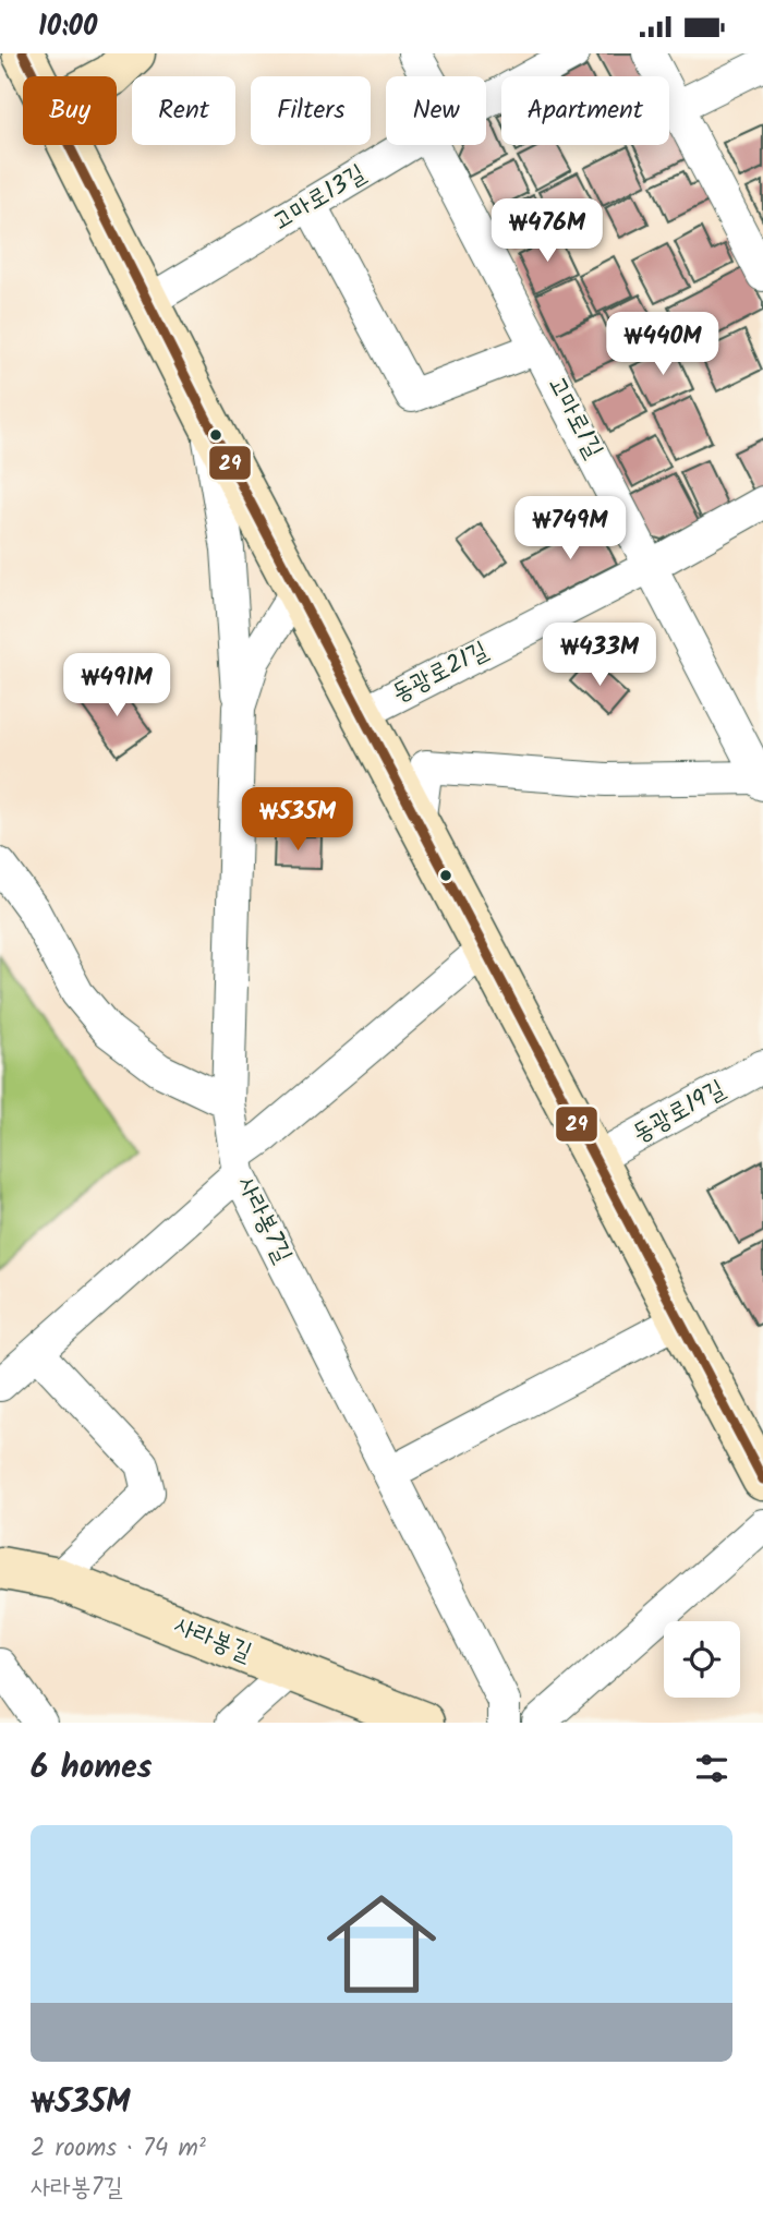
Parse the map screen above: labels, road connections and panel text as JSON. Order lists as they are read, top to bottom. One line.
{"streets":{"main road":["사라봉길"],"street":["고마로13길","고마로1길","동광로21길","동광로19길","사라봉7길"]},"crossings":[["고마로1길","동광로21길"]],"lines":["transit line 29"],"page":{"status":"10:00","chip":["Buy","Rent","Filters","New","Apartment"],"price":["₩476M","₩440M","₩749M","₩433M","₩491M","₩535M"],"heading":"6 homes","list":[{"name":"₩535M","note":"2 rooms · 74 m² · 사라봉7길"}]}}
